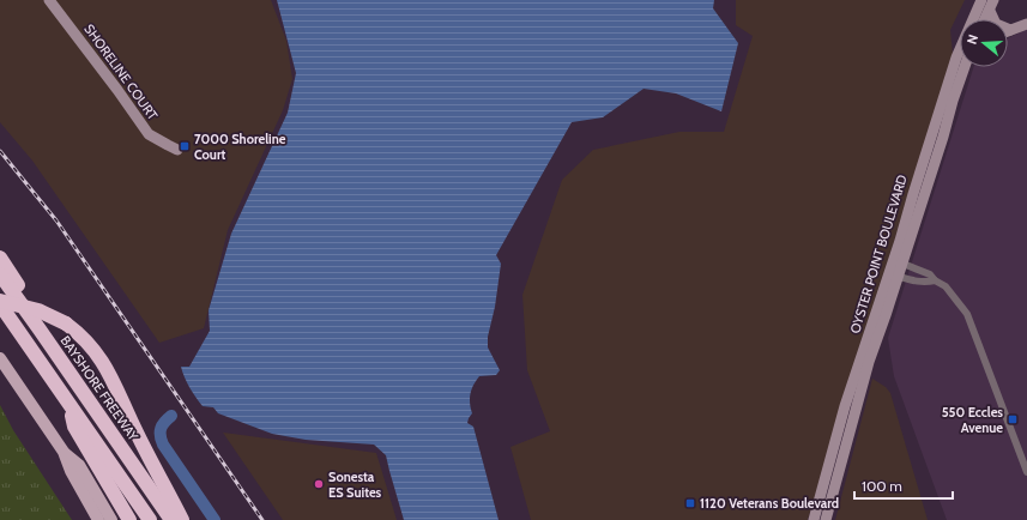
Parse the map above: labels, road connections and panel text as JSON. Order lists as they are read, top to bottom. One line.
{"streets":{"highway":["BAYSHORE FREEWAY"],"street":["SHORELINE COURT","OYSTER POINT BOULEVARD"]},"places":{"transit":["7000 Shoreline Court","550 Eccles Avenue","1120 Veterans Boulevard"],"other":["Sonesta ES Suites"]},"scale_bar":"100 m","north":"left"}
